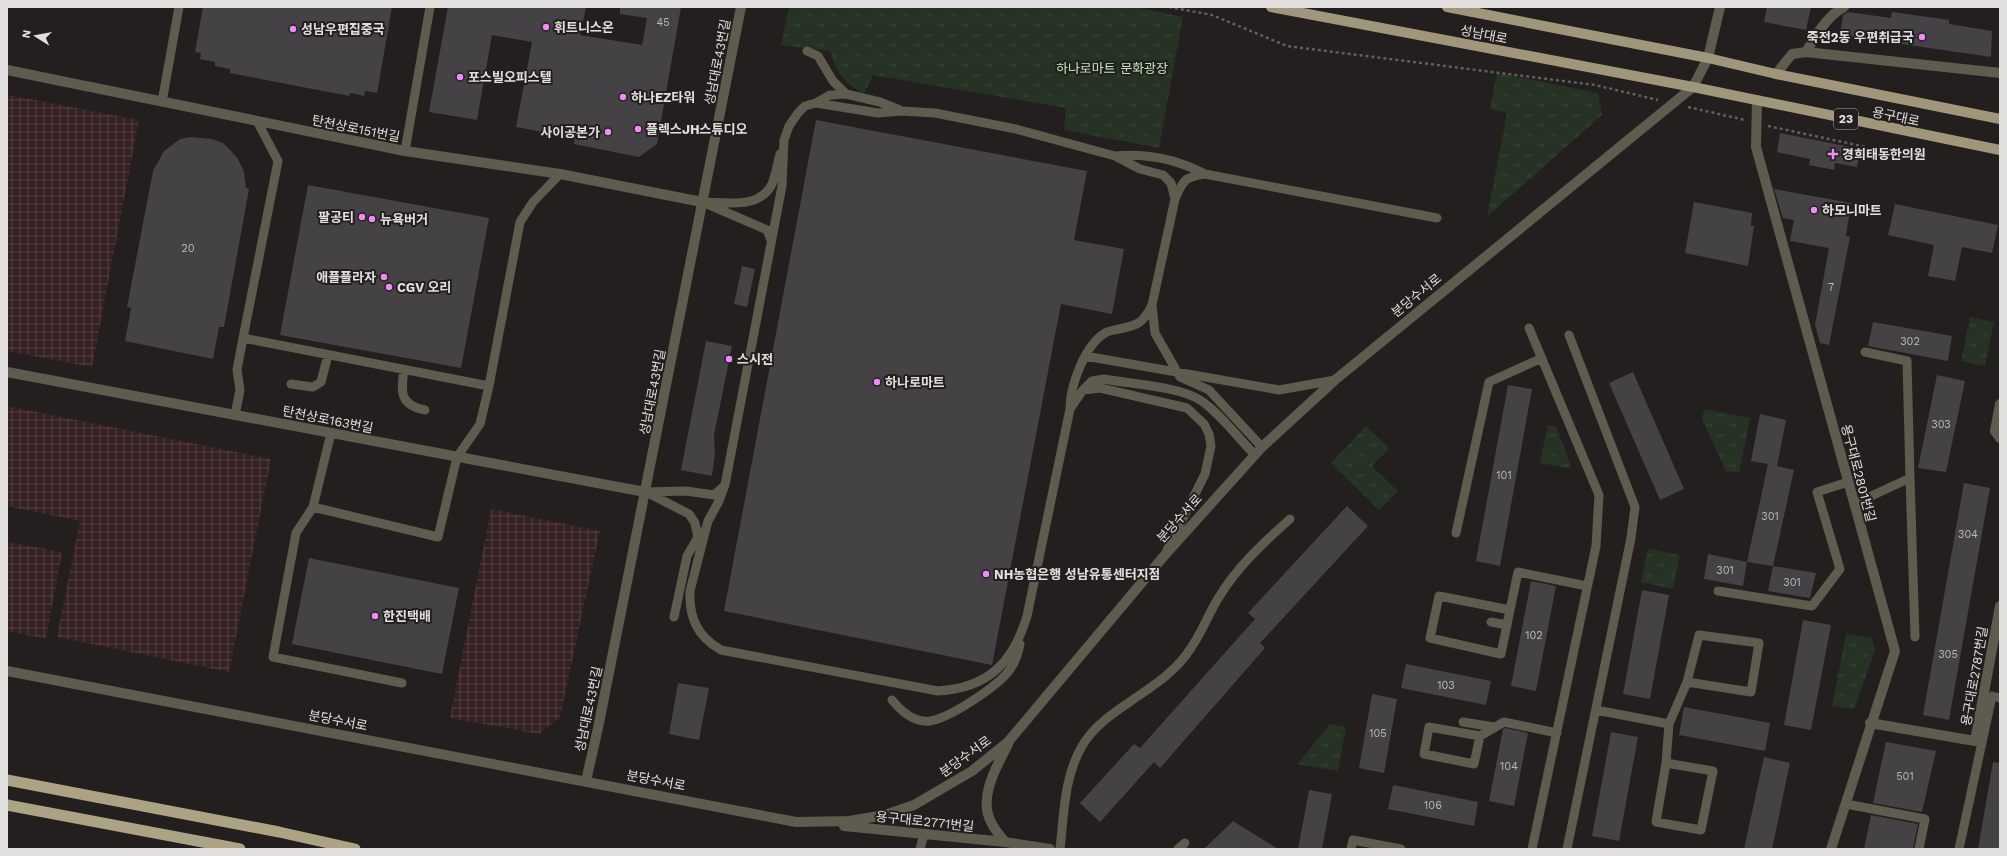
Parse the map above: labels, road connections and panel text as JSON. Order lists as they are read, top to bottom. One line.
{"streets":{"main road":["성남대로","용구대로","23"],"street":["성남대로43번길","탄천상로151번길","분당수서로","탄천상로163번길","용구대로2801번길","용구대로2787번길","용구대로2771번길"]},"crossings":[["성남대로","용구대로"],["성남대로","분당수서로"],["성남대로43번길","탄천상로151번길"],["성남대로43번길","분당수서로"],["성남대로43번길","탄천상로163번길"],["용구대로","분당수서로"],["용구대로","용구대로2801번길"],["분당수서로","용구대로2771번길"],["용구대로2801번길","용구대로2787번길"]],"parks":["하나로마트 문화광장"],"places":{"other":["휘트니스온","성남우편집중국","죽전2동 우편취급국","포스빌오피스텔","하나EZ타워","플렉스JH스튜디오","사이공본가","하모니마트","팔공티","뉴욕버거","애플플라자","CGV 오리","스시전","하나로마트","NH농협은행 성남유통센터지점","한진택배"],"health":["경희태동한의원"]},"house_numbers":["45","20","7","302","303","101","301","304","301","301","102","305","103","105","104","501","106"],"north":"left"}
